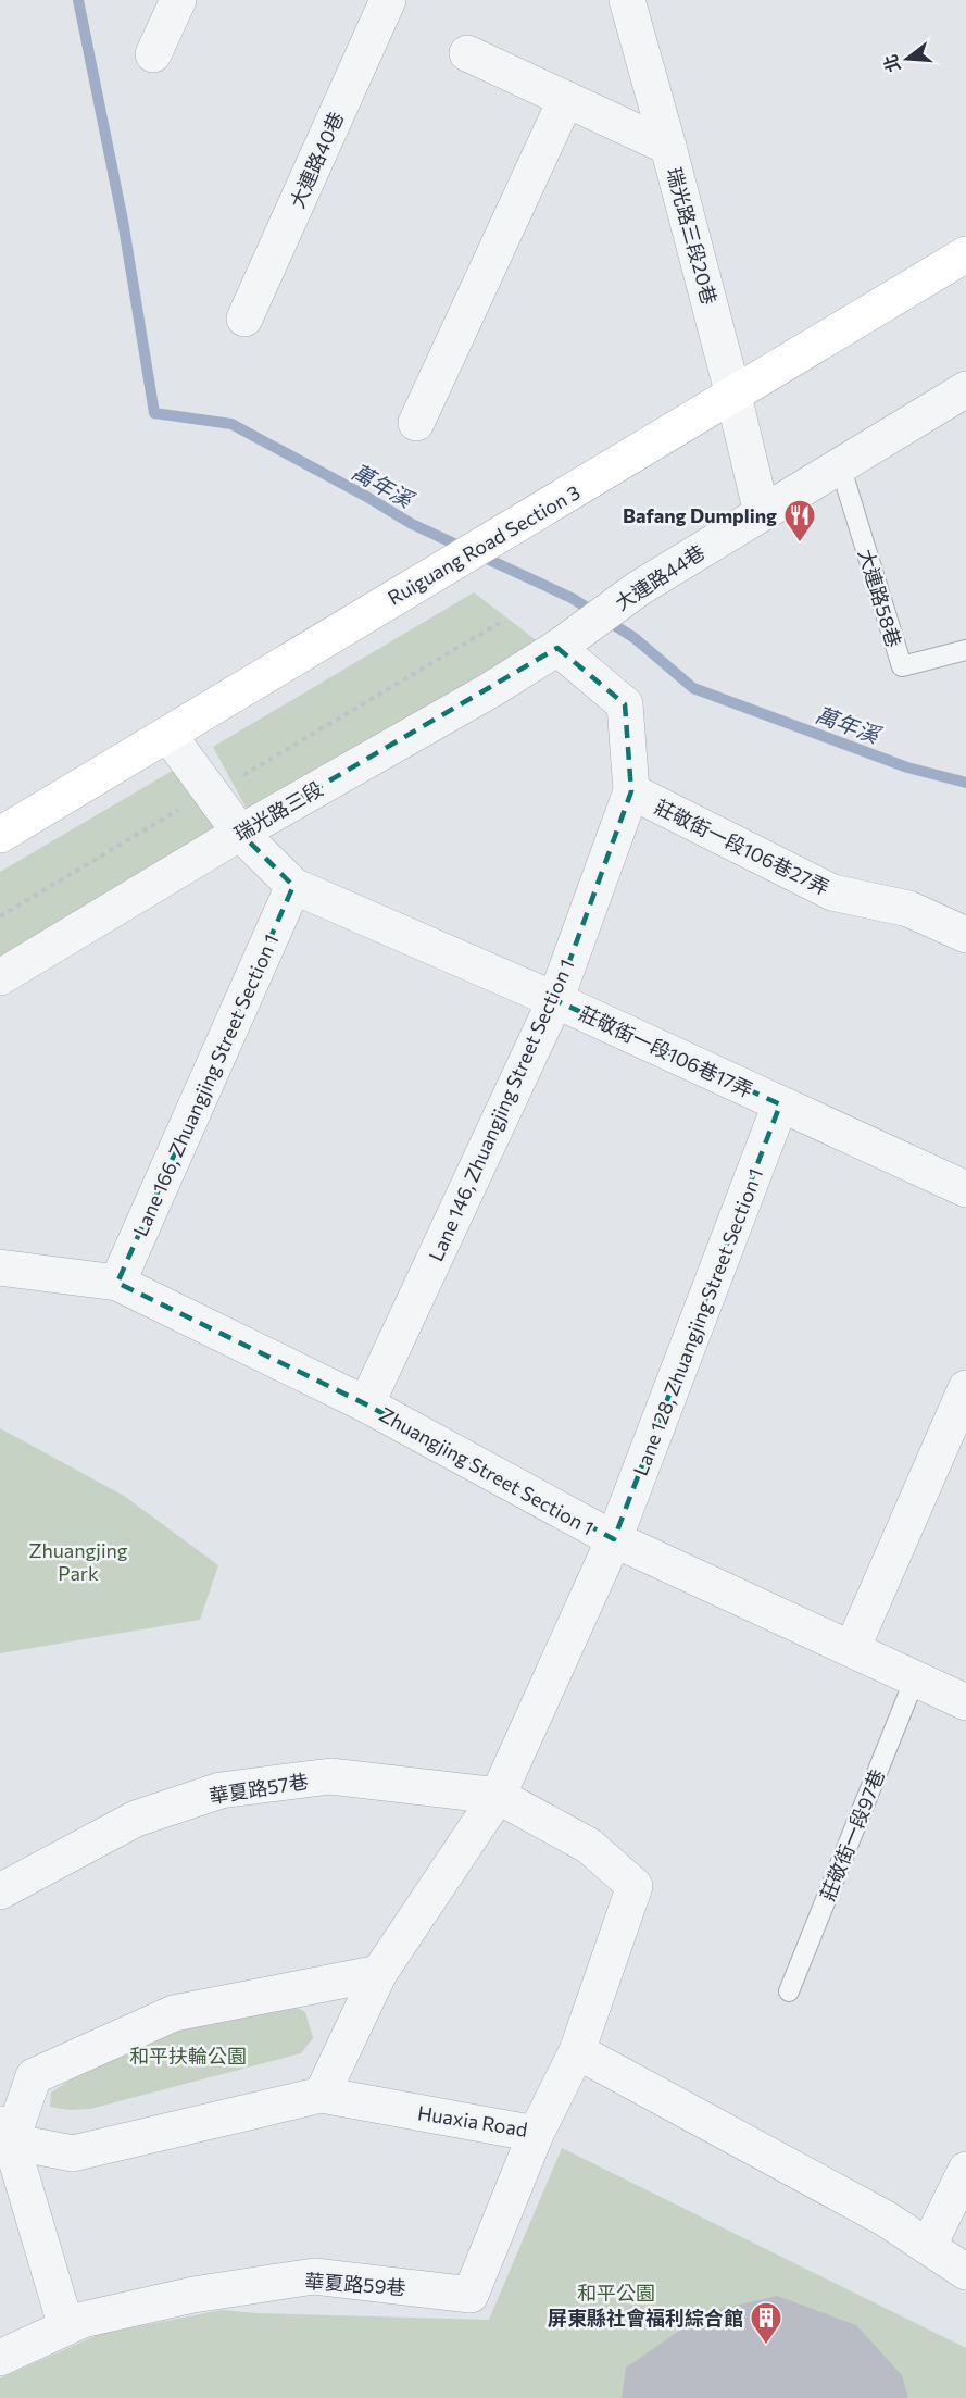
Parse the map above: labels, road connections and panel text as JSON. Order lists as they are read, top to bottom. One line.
{"streets":{"street":["大連路40巷","瑞光路三段20巷","Ruiguang Road Section 3","大連路44巷","瑞光路三段","莊敬街一段106巷27弄","莊敬街一段106巷17弄","Lane 166, Zhuangjing Street Section 1","Lane 146, Zhuangjing Street Section 1","Lane 128, Zhuangjing Street Section 1","Zhuangjing Street Section 1","華夏路57巷","Huaxia Road","華夏路59巷"],"lane":["大連路58巷","莊敬街一段97巷"]},"crossings":[["瑞光路三段20巷","Ruiguang Road Section 3"],["瑞光路三段20巷","大連路44巷"],["大連路44巷","大連路58巷"],["大連路44巷","瑞光路三段"],["大連路44巷","Lane 146, Zhuangjing Street Section 1"],["瑞光路三段","Lane 146, Zhuangjing Street Section 1"],["莊敬街一段106巷27弄","Lane 146, Zhuangjing Street Section 1"],["莊敬街一段106巷17弄","Lane 166, Zhuangjing Street Section 1"],["莊敬街一段106巷17弄","Lane 146, Zhuangjing Street Section 1"],["莊敬街一段106巷17弄","Lane 128, Zhuangjing Street Section 1"],["Lane 166, Zhuangjing Street Section 1","Zhuangjing Street Section 1"],["Lane 146, Zhuangjing Street Section 1","Zhuangjing Street Section 1"],["Lane 128, Zhuangjing Street Section 1","Zhuangjing Street Section 1"],["Lane 128, Zhuangjing Street Section 1","華夏路57巷"],["Lane 128, Zhuangjing Street Section 1","Huaxia Road"],["Zhuangjing Street Section 1","莊敬街一段97巷"],["Huaxia Road","華夏路59巷"]],"water":["萬年溪"],"parks":["Zhuangjing Park","和平扶輪公園","和平公園"],"places":{"restaurant":["Bafang Dumpling"],"building":["屏東縣社會福利綜合館"]},"north":"left"}
